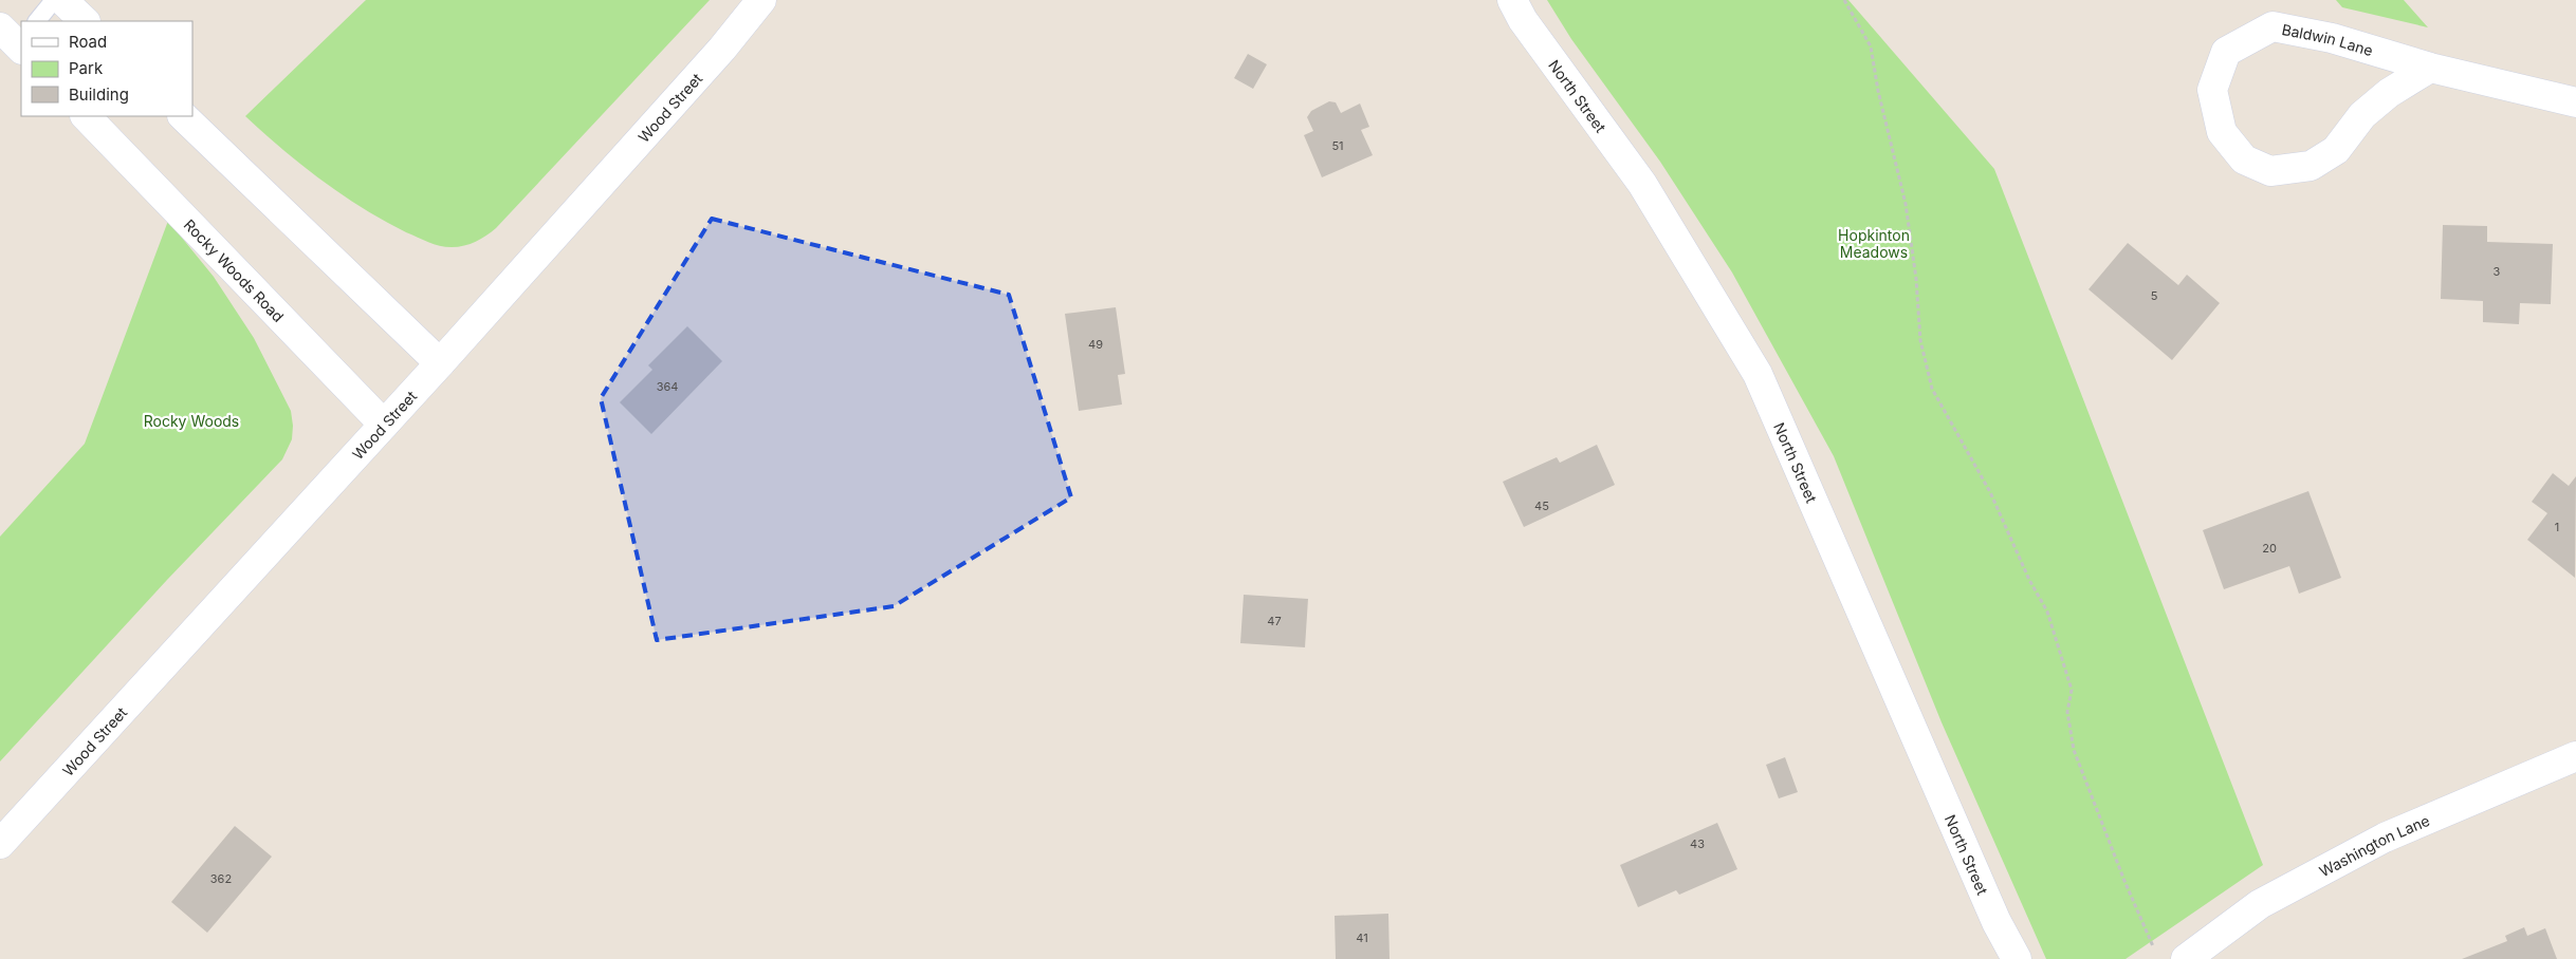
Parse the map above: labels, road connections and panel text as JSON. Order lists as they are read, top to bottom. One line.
{"streets":{"street":["Baldwin Lane","North Street","Wood Street","Rocky Woods Road","Washington Lane"]},"crossings":[["Wood Street","Rocky Woods Road"]],"parks":["Hopkinton Meadows","Rocky Woods"],"house_numbers":["51","3","5","49","364","45","1","20","47","43","362","41"],"legend":["Road","Park","Building"]}
